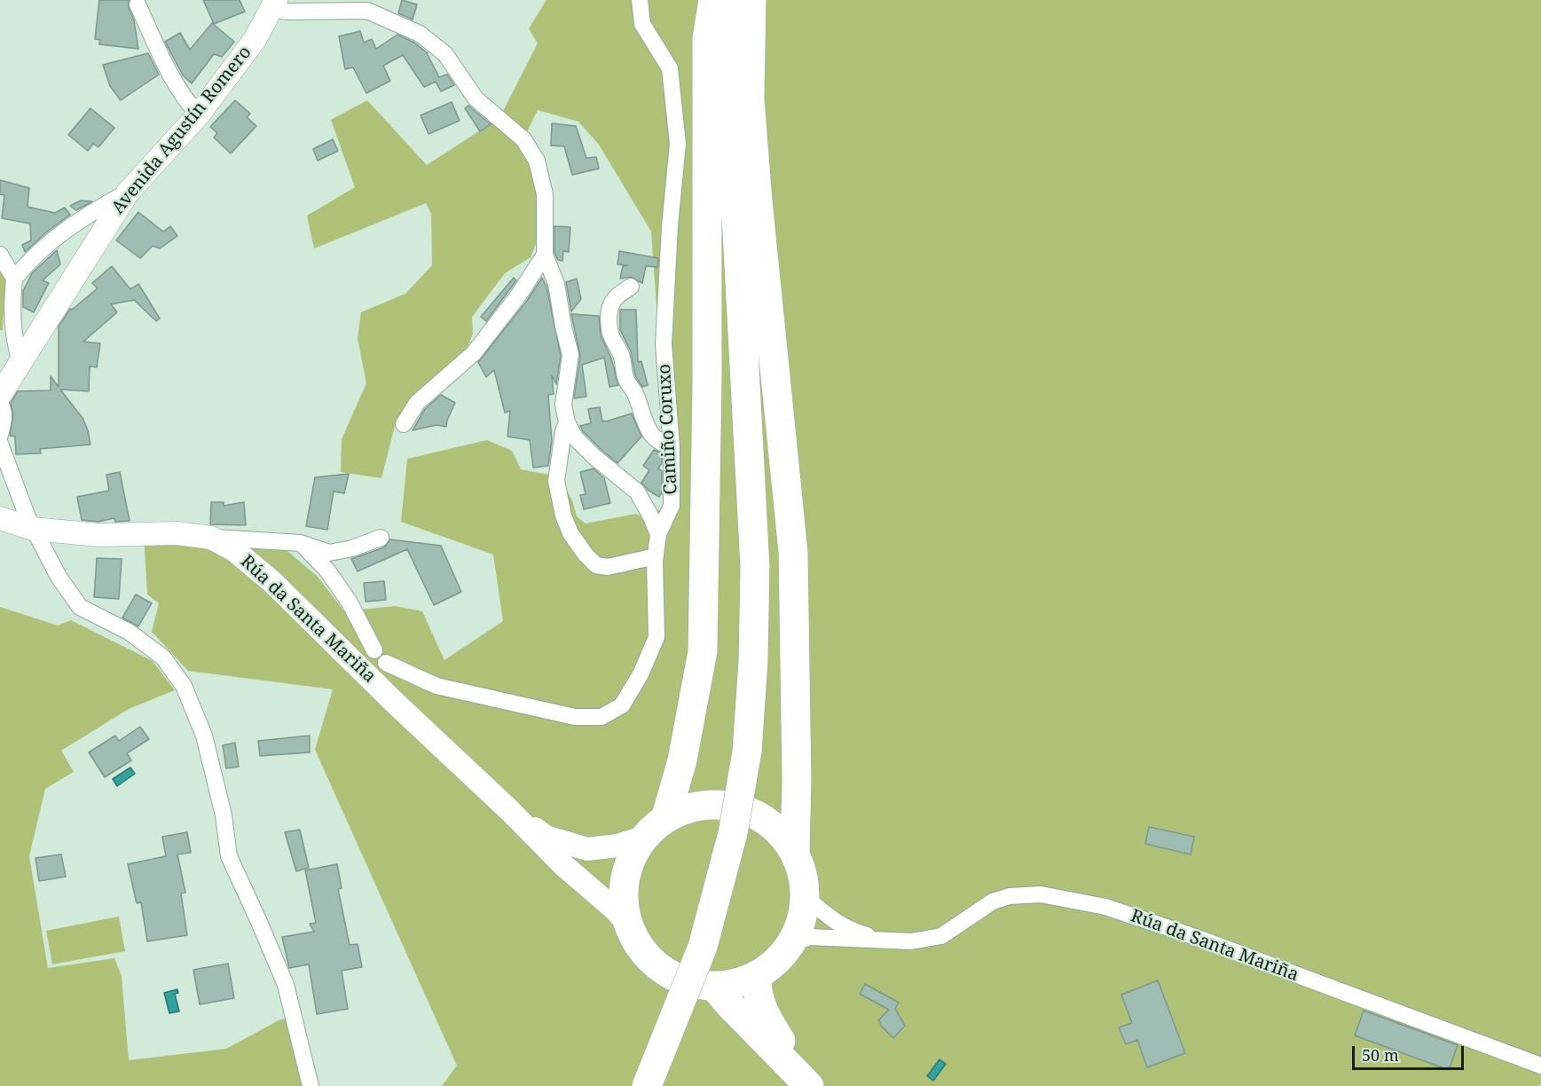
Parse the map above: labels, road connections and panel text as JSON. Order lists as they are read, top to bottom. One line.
{"streets":{"street":["Avenida Agustín Romero","Camiño Coruxo","Rúa da Santa Mariña"]},"scale_bar":"50 m"}
